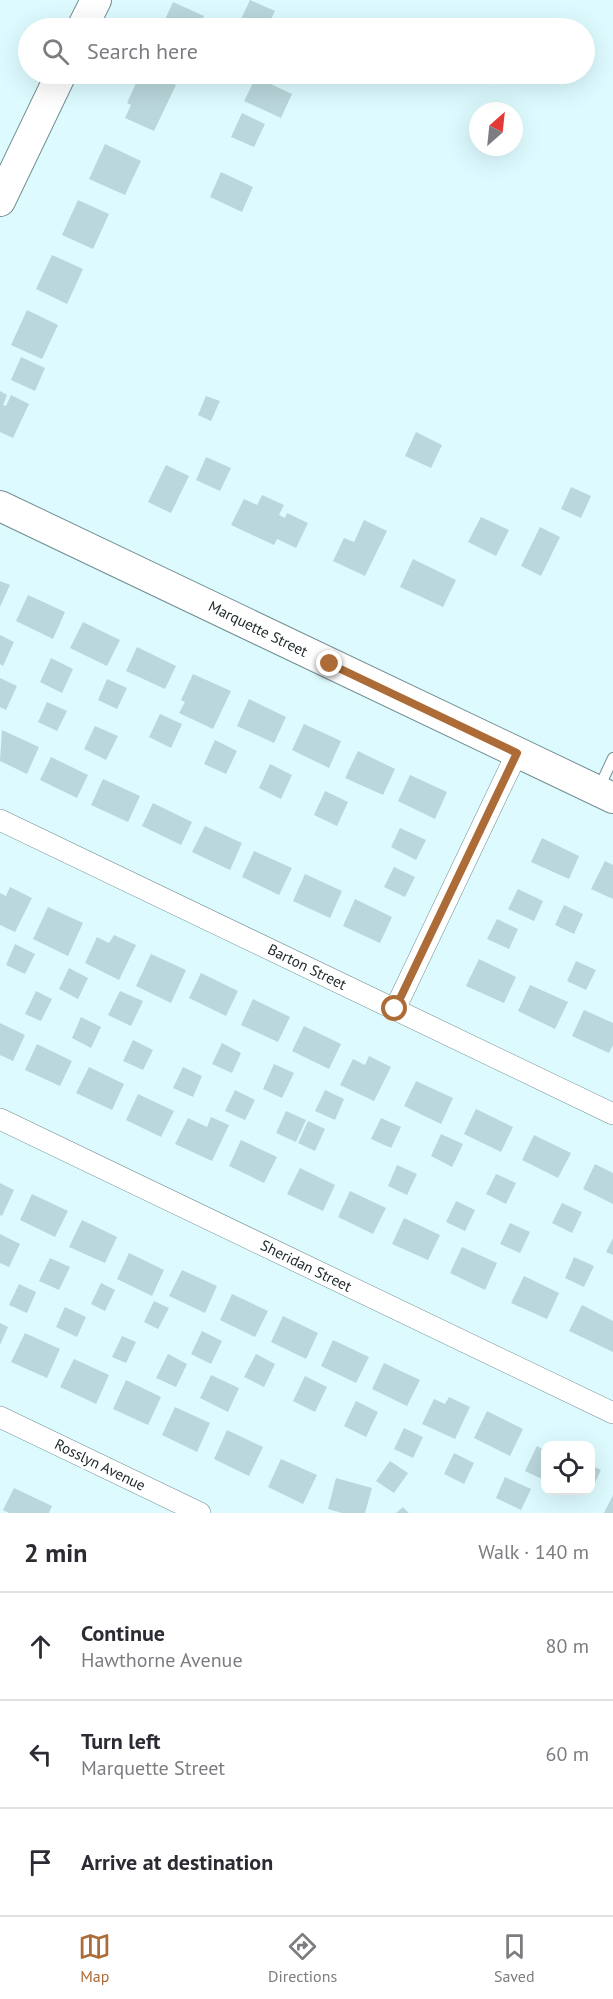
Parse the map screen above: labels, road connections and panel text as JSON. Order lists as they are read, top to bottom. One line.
{"streets":{"street":["Marquette Street","Barton Street","Sheridan Street","Rosslyn Avenue"]},"north":"top right","page":{"search":"Search here","heading":["2 min","Walk · 140 m"],"list":[["Continue","Hawthorne Avenue","80 m"],["Turn left","Marquette Street","60 m"],"Arrive at destination"],"nav":["Map","Directions","Saved"]}}
